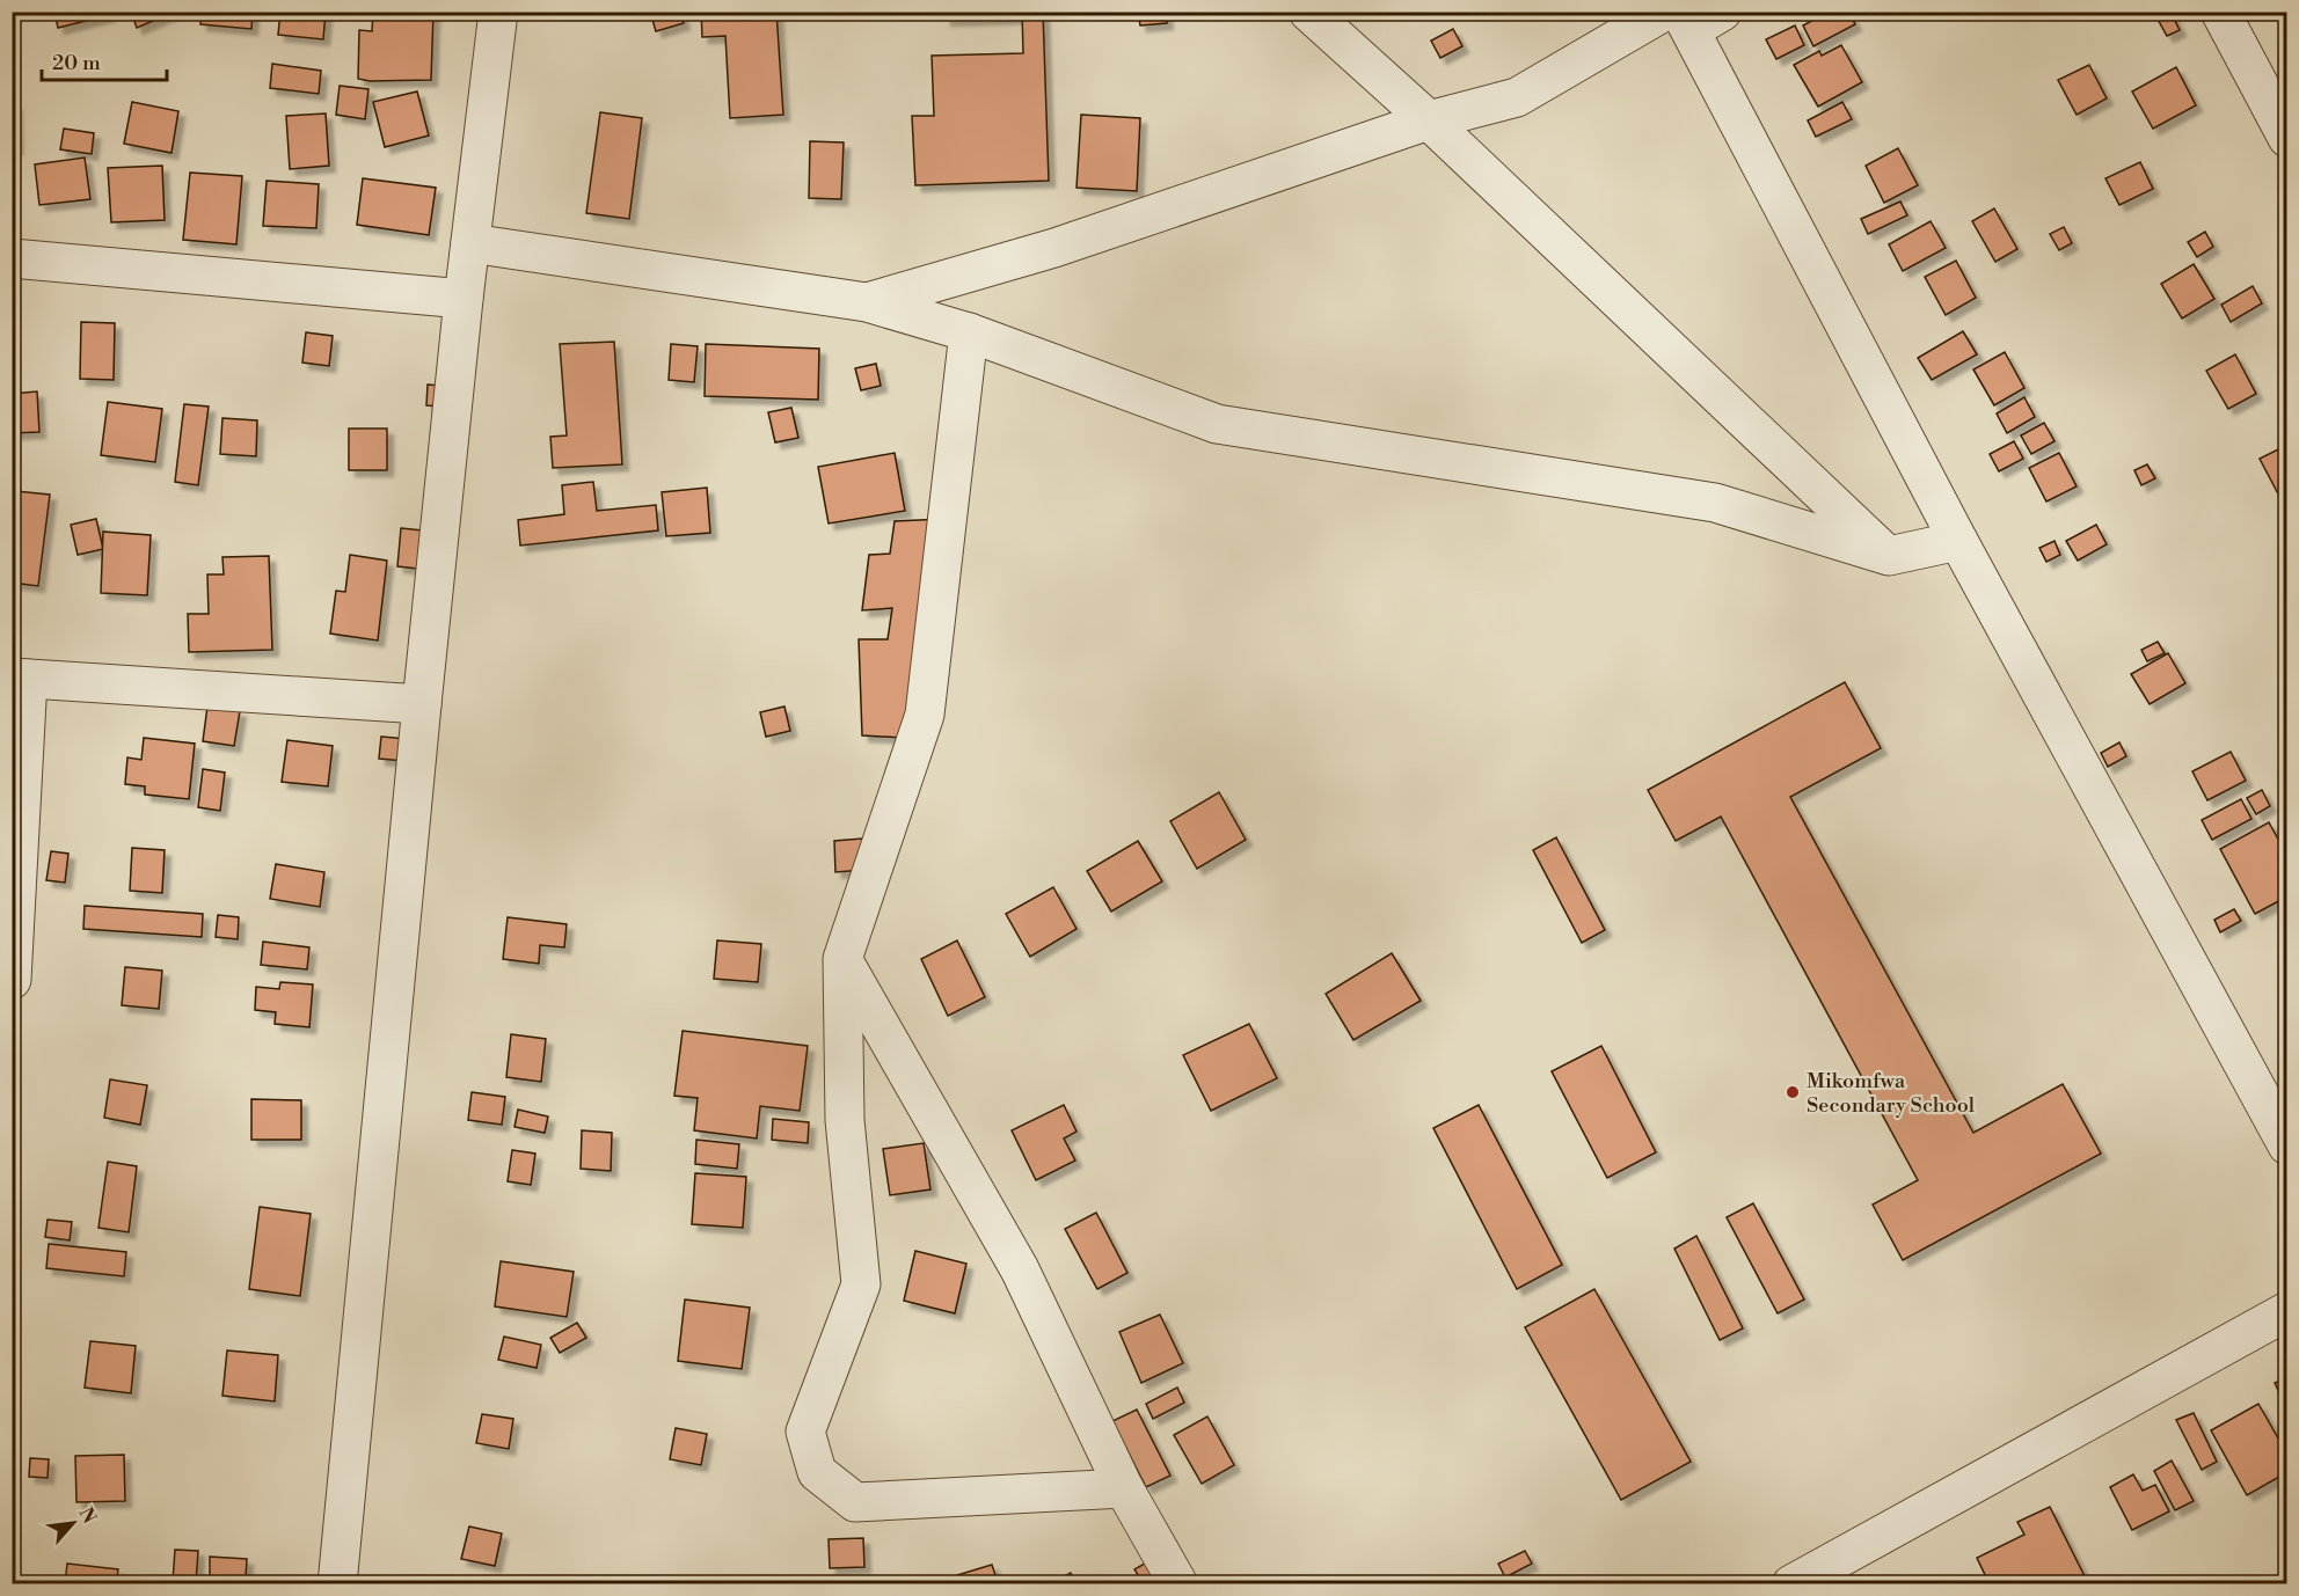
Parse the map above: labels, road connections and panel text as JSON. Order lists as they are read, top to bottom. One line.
{"places":["Mikomfwa Secondary School"],"scale_bar":"20 m","north":"top right"}
